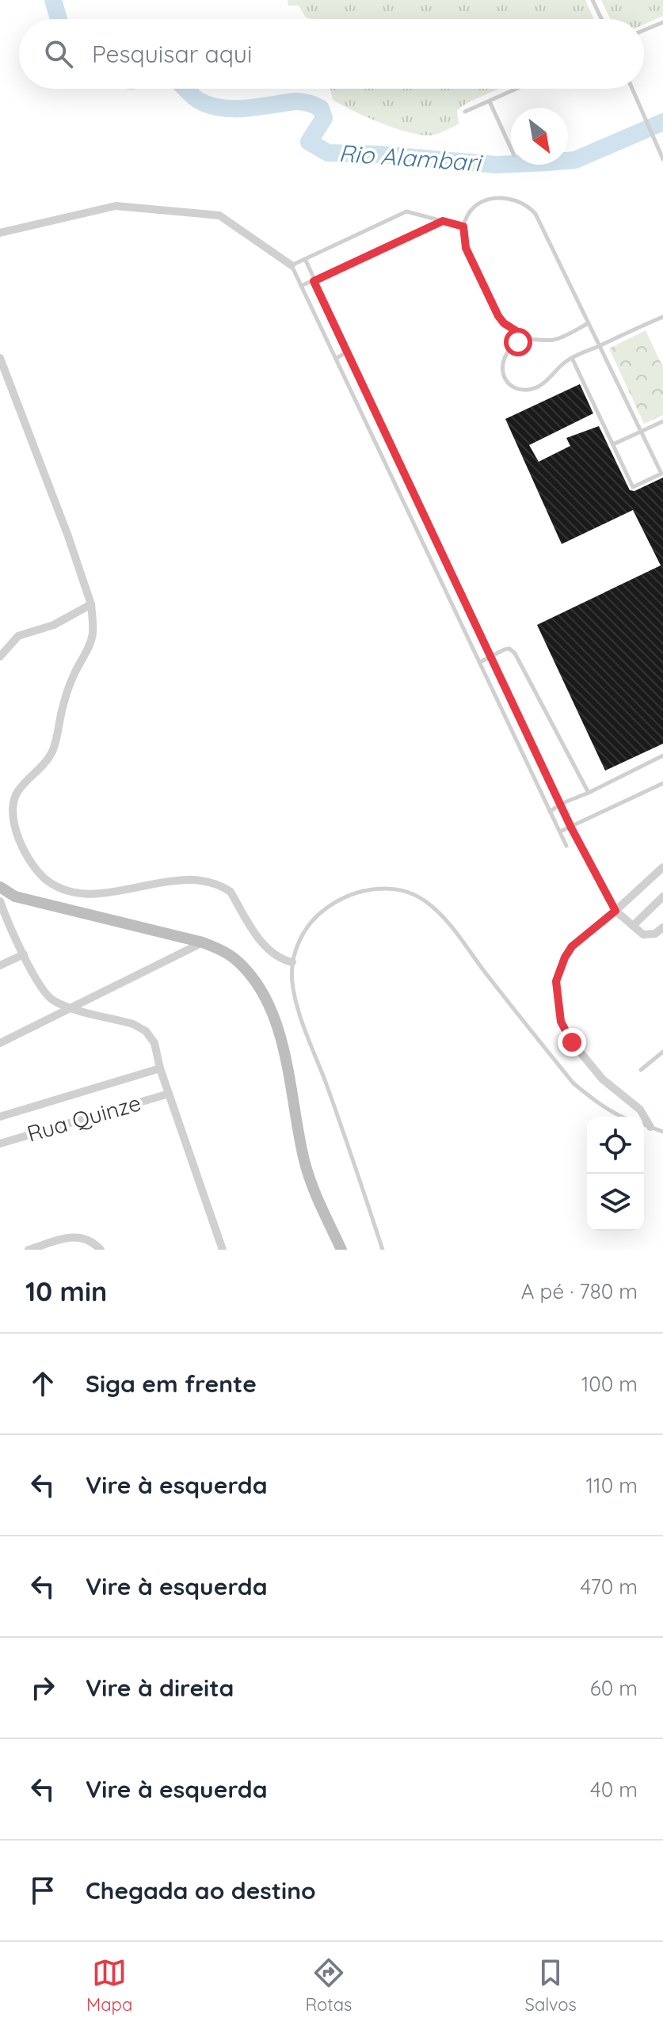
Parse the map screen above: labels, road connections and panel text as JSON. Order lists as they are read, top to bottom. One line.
{"streets":{"street":["Rua Quinze"]},"water":["Rio Alambari"],"north":"bottom right","page":{"search":"Pesquisar aqui","heading":["10 min","A pé · 780 m"],"list":[["Siga em frente","100 m"],["Vire à esquerda","110 m"],["Vire à esquerda","470 m"],["Vire à direita","60 m"],["Vire à esquerda","40 m"],"Chegada ao destino"],"nav":["Mapa","Rotas","Salvos"]}}
